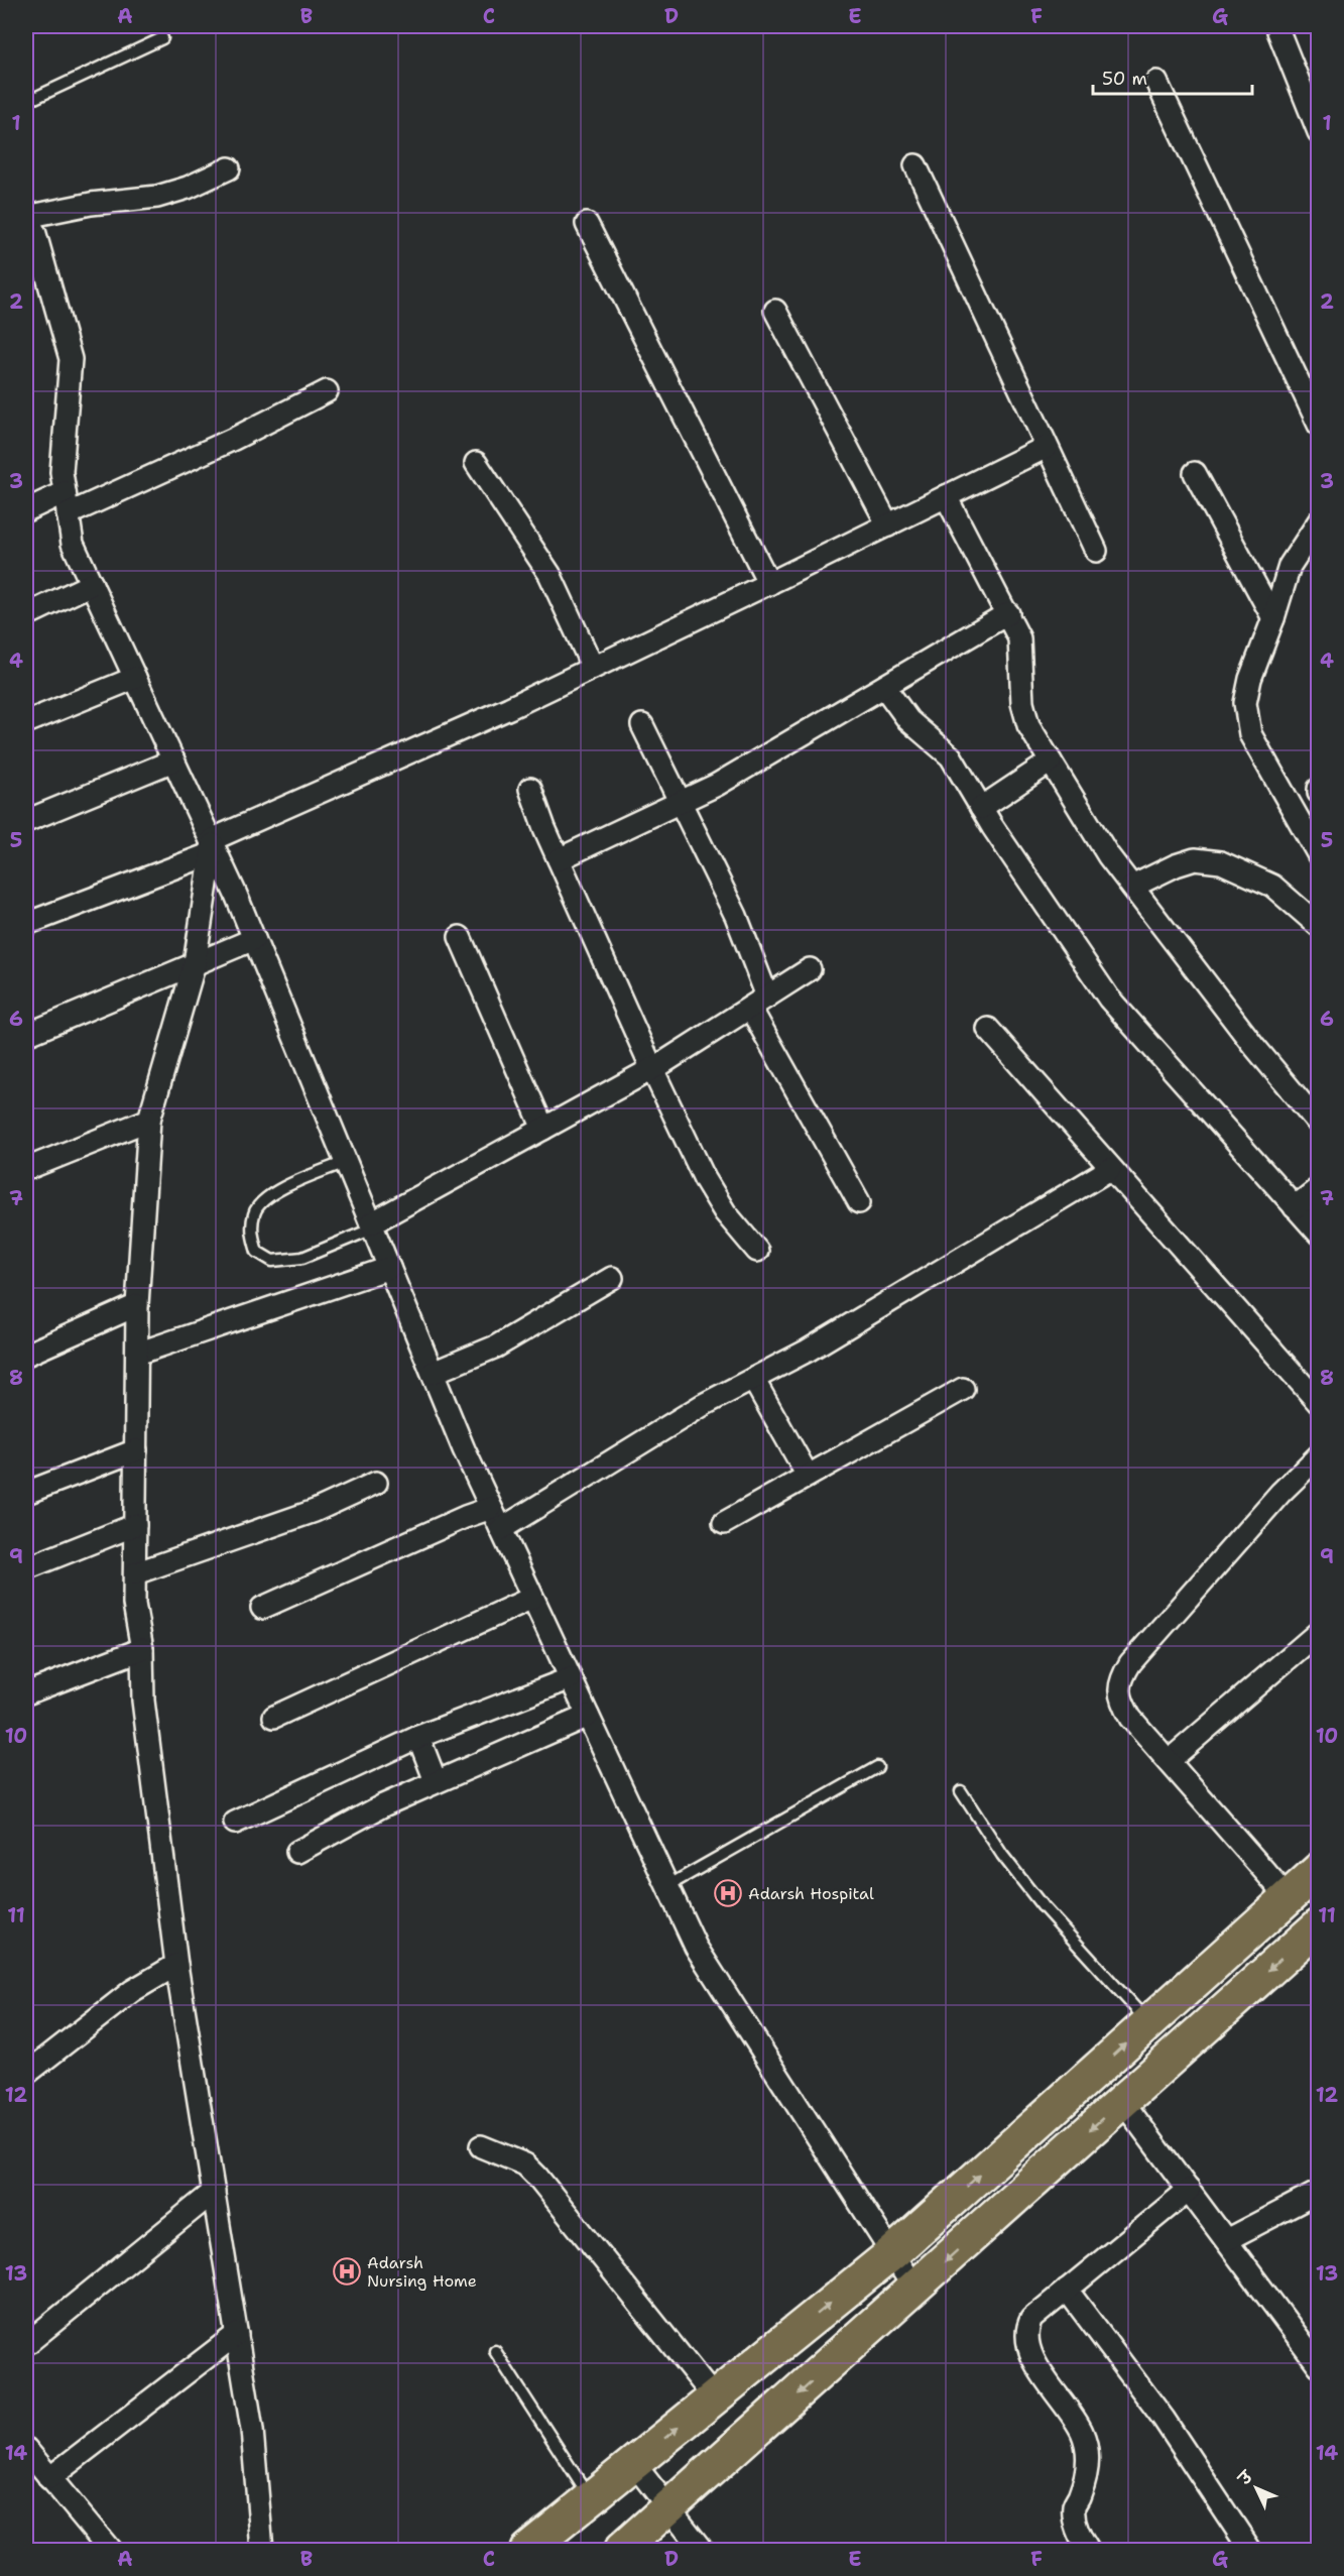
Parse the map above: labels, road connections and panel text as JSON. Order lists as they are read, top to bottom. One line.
{"places":{"hospital":["Adarsh Hospital","Adarsh Nursing Home"]},"scale_bar":"50 m","north":"top left","grid":{"columns":["A","B","C","D","E","F","G"],"rows":["1","2","3","4","5","6","7","8","9","10","11","12","13","14"]}}
